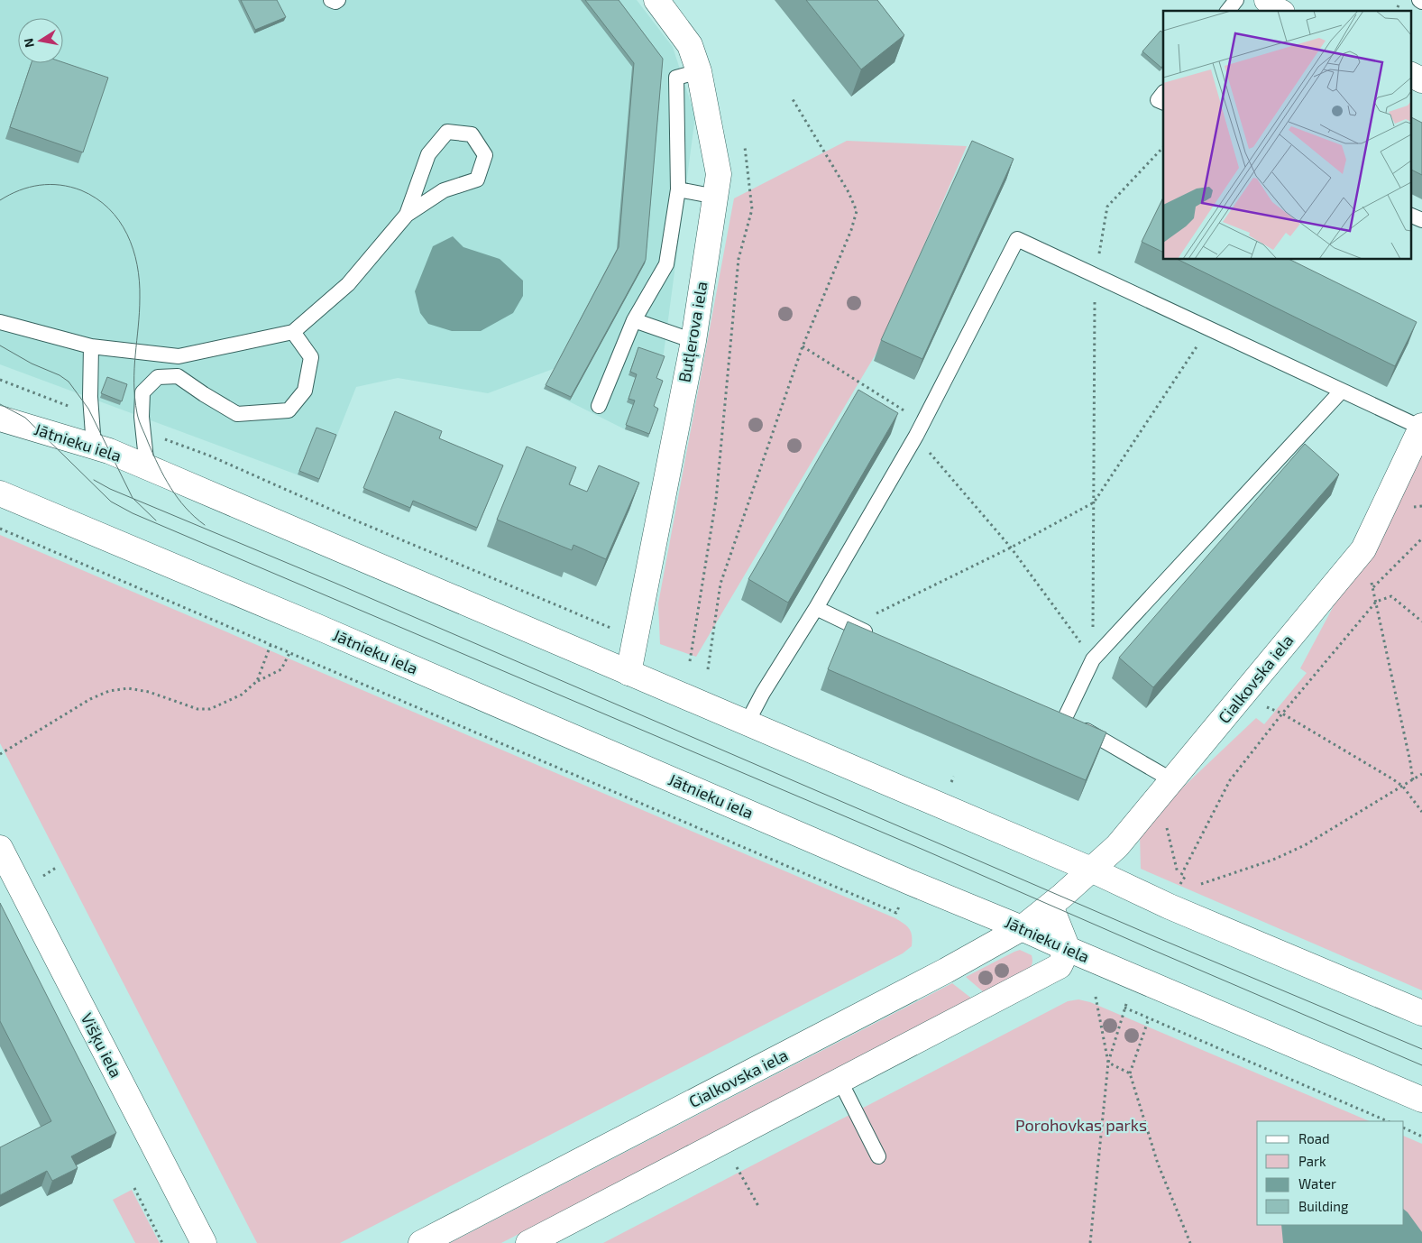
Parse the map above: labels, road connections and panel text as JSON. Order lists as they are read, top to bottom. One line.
{"streets":{"street":["Butļerova iela","Jātnieku iela","Cialkovska iela","Višķu iela"]},"crossings":[["Butļerova iela","Jātnieku iela"],["Jātnieku iela","Cialkovska iela"]],"parks":["Porohovkas parks"],"legend":["Road","Park","Water","Building"],"north":"left"}
